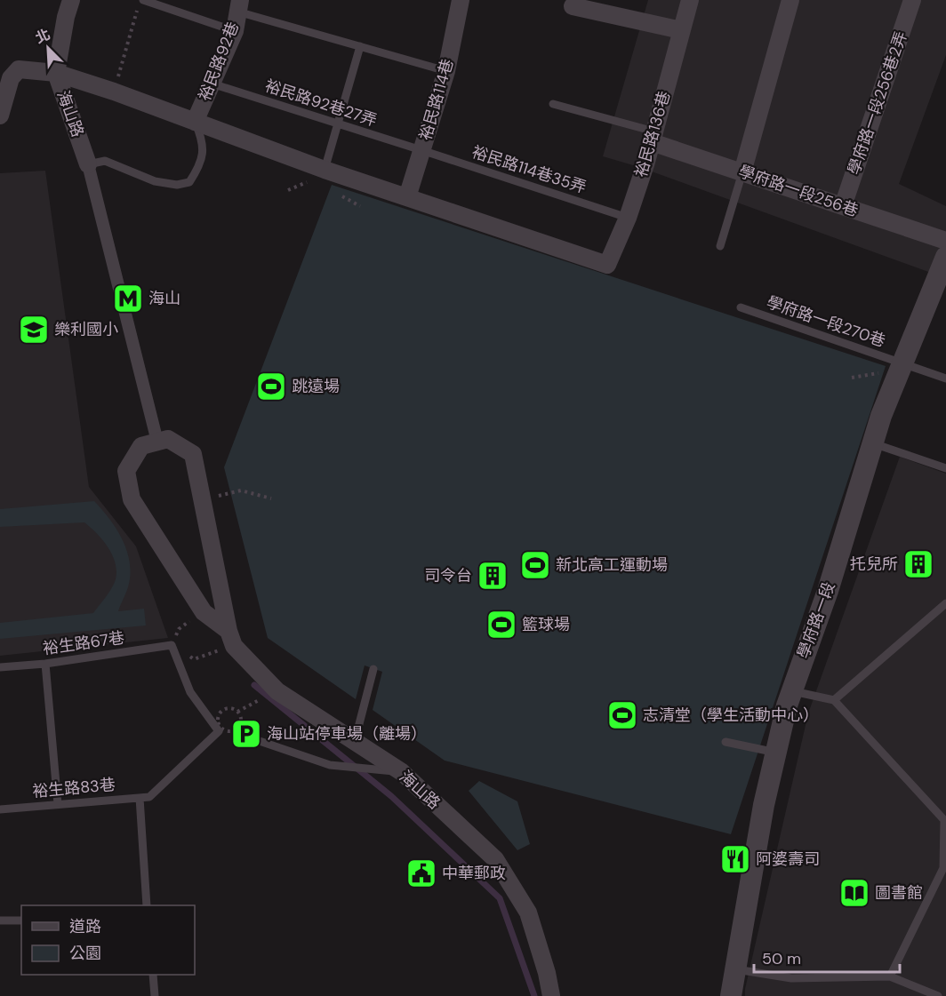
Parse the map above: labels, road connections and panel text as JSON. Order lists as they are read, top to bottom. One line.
{"streets":{"street":["裕民路92巷","裕民路114巷","學府路一段256巷2弄","海山路","裕民路136巷","學府路一段256巷","學府路一段"],"lane":["裕民路92巷27弄","裕民路114巷35弄","學府路一段270巷","裕生路67巷","裕生路83巷"]},"crossings":[["裕民路92巷","裕民路92巷27弄"],["裕民路114巷","裕民路92巷27弄"],["裕民路114巷","裕民路136巷"],["裕民路114巷","裕民路114巷35弄"],["裕民路92巷27弄","裕民路114巷35弄"],["學府路一段256巷2弄","學府路一段256巷"],["裕民路136巷","裕民路114巷35弄"],["裕民路136巷","學府路一段256巷"],["學府路一段270巷","學府路一段"],["裕生路67巷","裕生路83巷"]],"places":{"metro station":["海山"],"school or university":["樂利國小"],"sports":["跳遠場","新北高工運動場","籃球場","志清堂（學生活動中心）"],"building":["托兒所","司令台"],"parking":["海山站停車場（離場）"],"restaurant":["阿婆壽司"],"public building":["中華郵政"],"library":["圖書館"]},"legend":["道路","公園"],"scale_bar":"50 m","north":"top left"}
